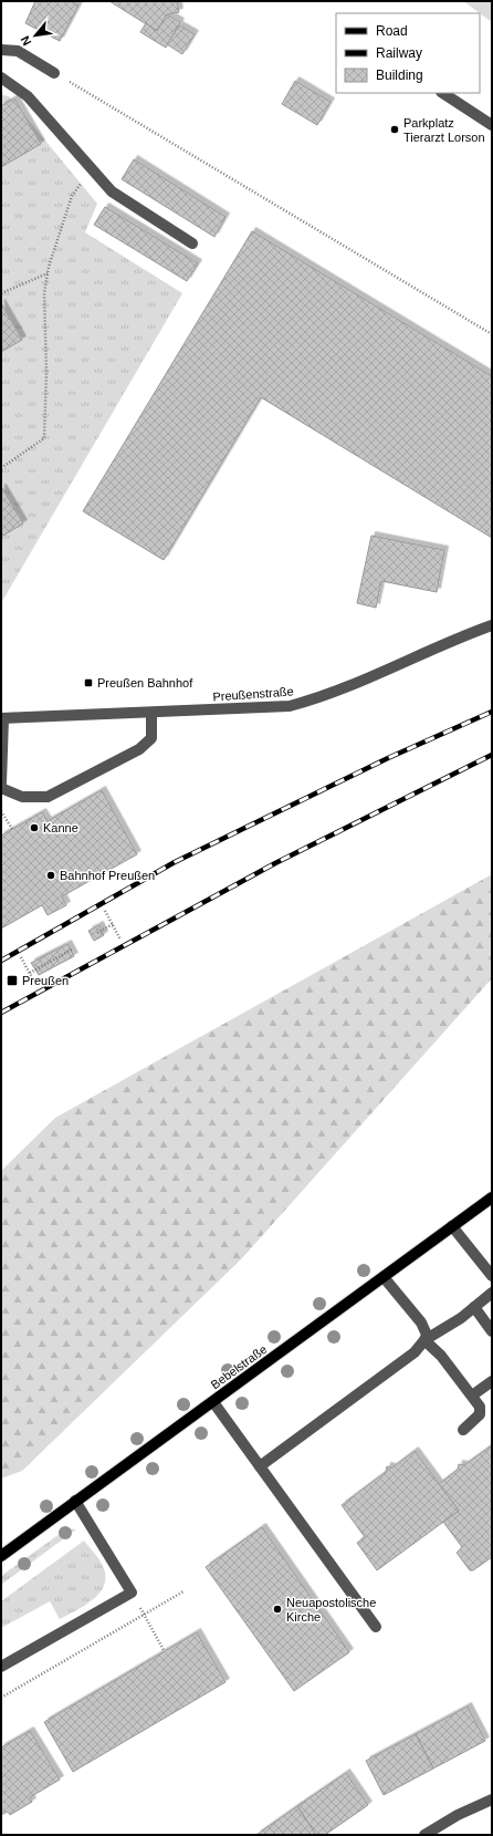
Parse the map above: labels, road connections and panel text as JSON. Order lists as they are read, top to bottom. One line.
{"streets":{"main road":["Bebelstraße"],"street":["Preußenstraße"]},"places":{"other":["Parkplatz Tierarzt Lorson","Kanne","Bahnhof Preußen","Neuapostolische Kirche"],"transit":["Preußen Bahnhof","Preußen"]},"legend":["Road","Railway","Building"],"north":"bottom left"}
